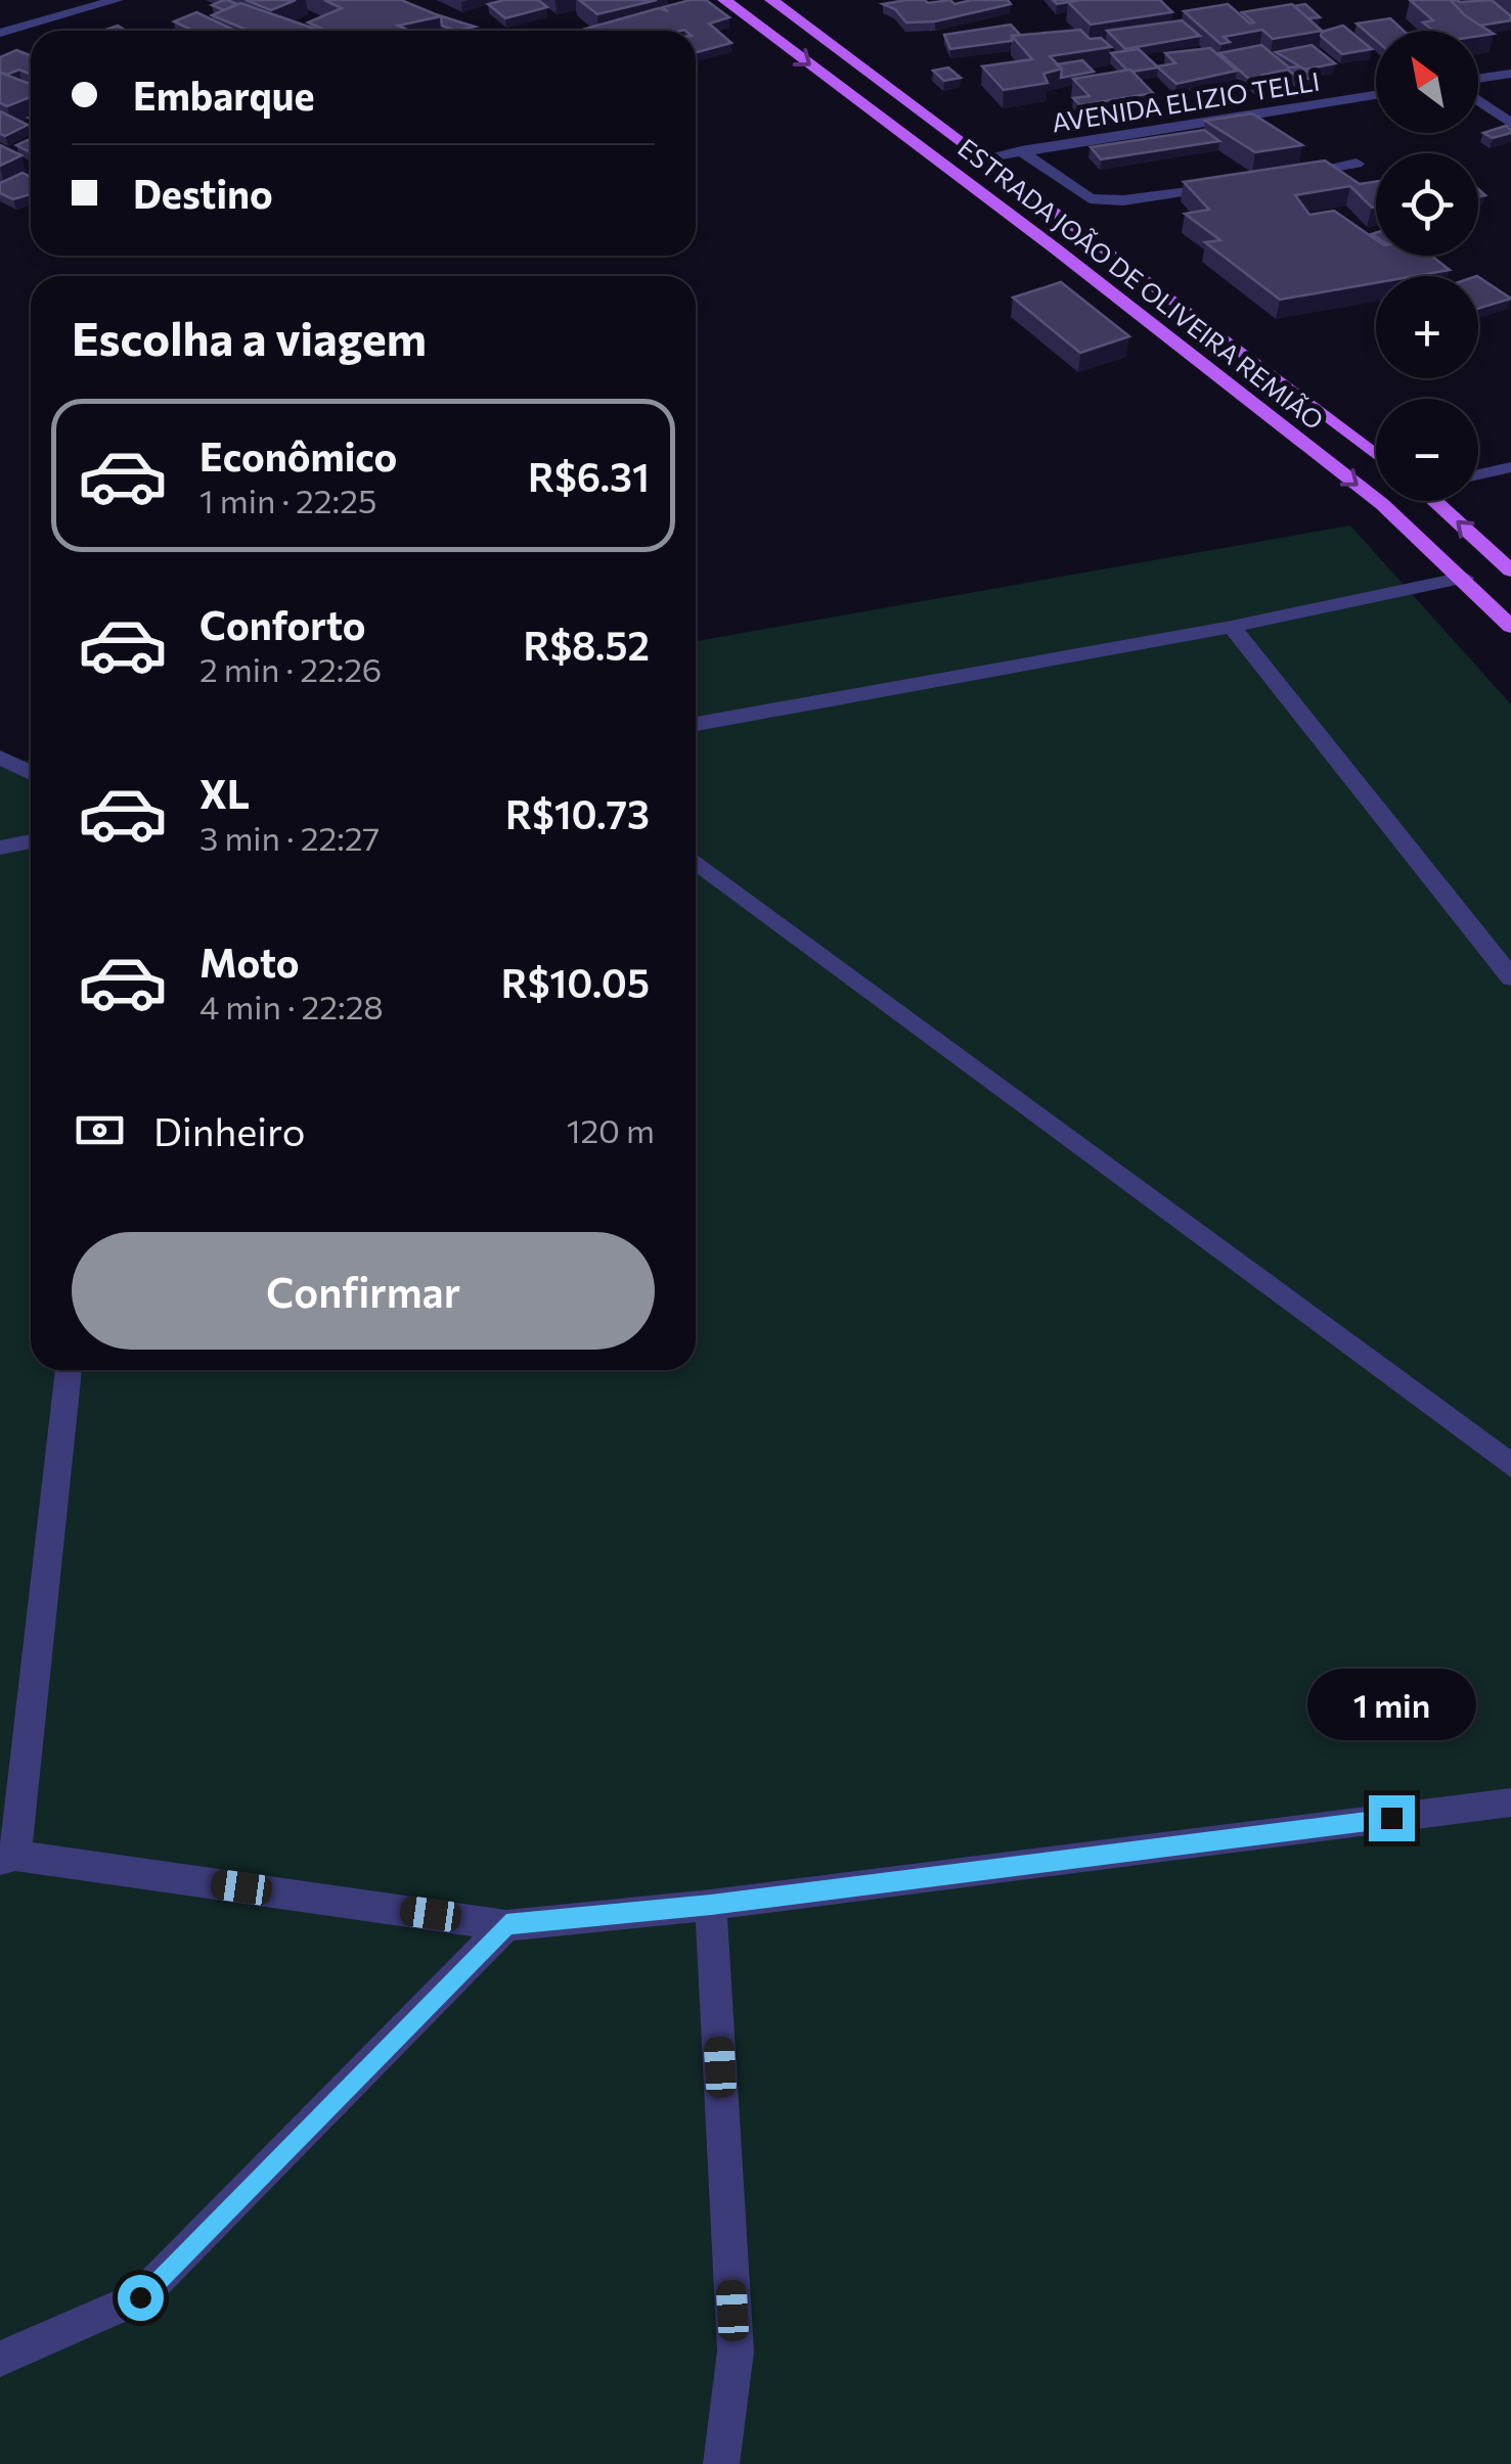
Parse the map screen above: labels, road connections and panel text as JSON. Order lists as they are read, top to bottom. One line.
{"streets":{"main road":["ESTRADA JOÃO DE OLIVEIRA REMIÃO"],"street":["AVENIDA ELIZIO TELLI"]},"crossings":[["AVENIDA ELIZIO TELLI","ESTRADA JOÃO DE OLIVEIRA REMIÃO"]],"north":"top left","page":{"map_buttons":["+","−"],"banner":["Embarque","Destino"],"heading":"Escolha a viagem","list":[{"name":"Econômico","note":"1 min · 22:25","value":"R$6.31"},{"name":"Conforto","note":"2 min · 22:26","value":"R$8.52"},{"name":"XL","note":"3 min · 22:27","value":"R$10.73"},{"name":"Moto","note":"4 min · 22:28","value":"R$10.05"}],"pay":["Dinheiro","120 m"],"buttons":"Confirmar","bubble":"1 min"}}
